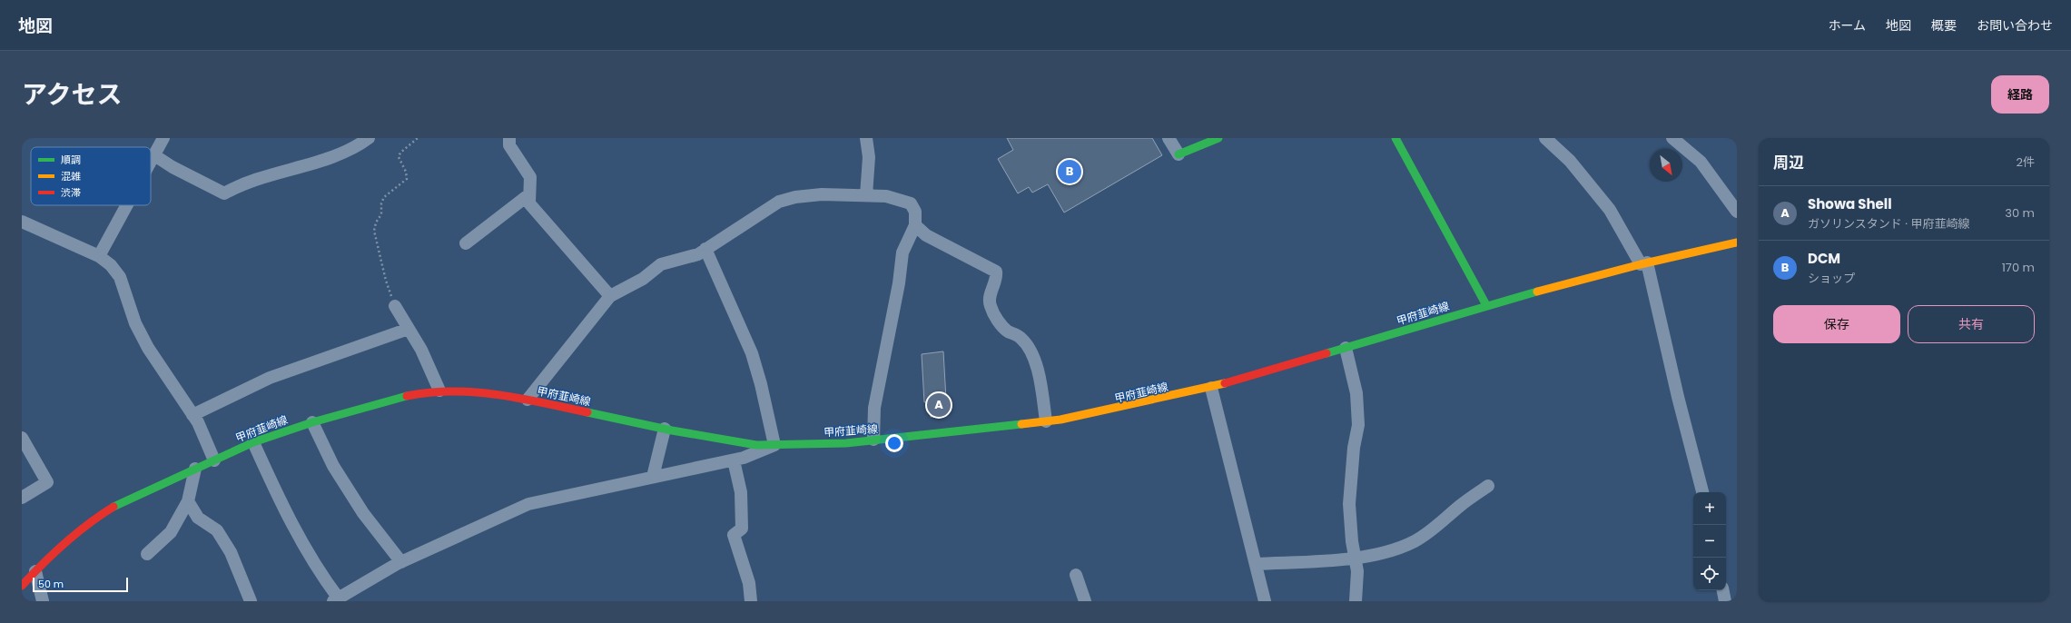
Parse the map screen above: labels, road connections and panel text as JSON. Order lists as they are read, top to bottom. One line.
{"streets":{"main road":["甲府韮崎線"]},"legend":["順調","混雑","渋滞"],"scale_bar":"50 m","north":"bottom right","page":{"header":"地図","nav":["ホーム","地図","概要","お問い合わせ"],"title":"アクセス","buttons":["経路",["保存","共有"]],"heading":["周辺","2件"],"pins":["B","A"],"list":[{"mark":"A","name":"Showa Shell","note":"ガソリンスタンド · 甲府韮崎線","value":"30 m"},{"mark":"B","name":"DCM","note":"ショップ","value":"170 m"}],"map_buttons":["+","−"],"scale":"50 m"}}
